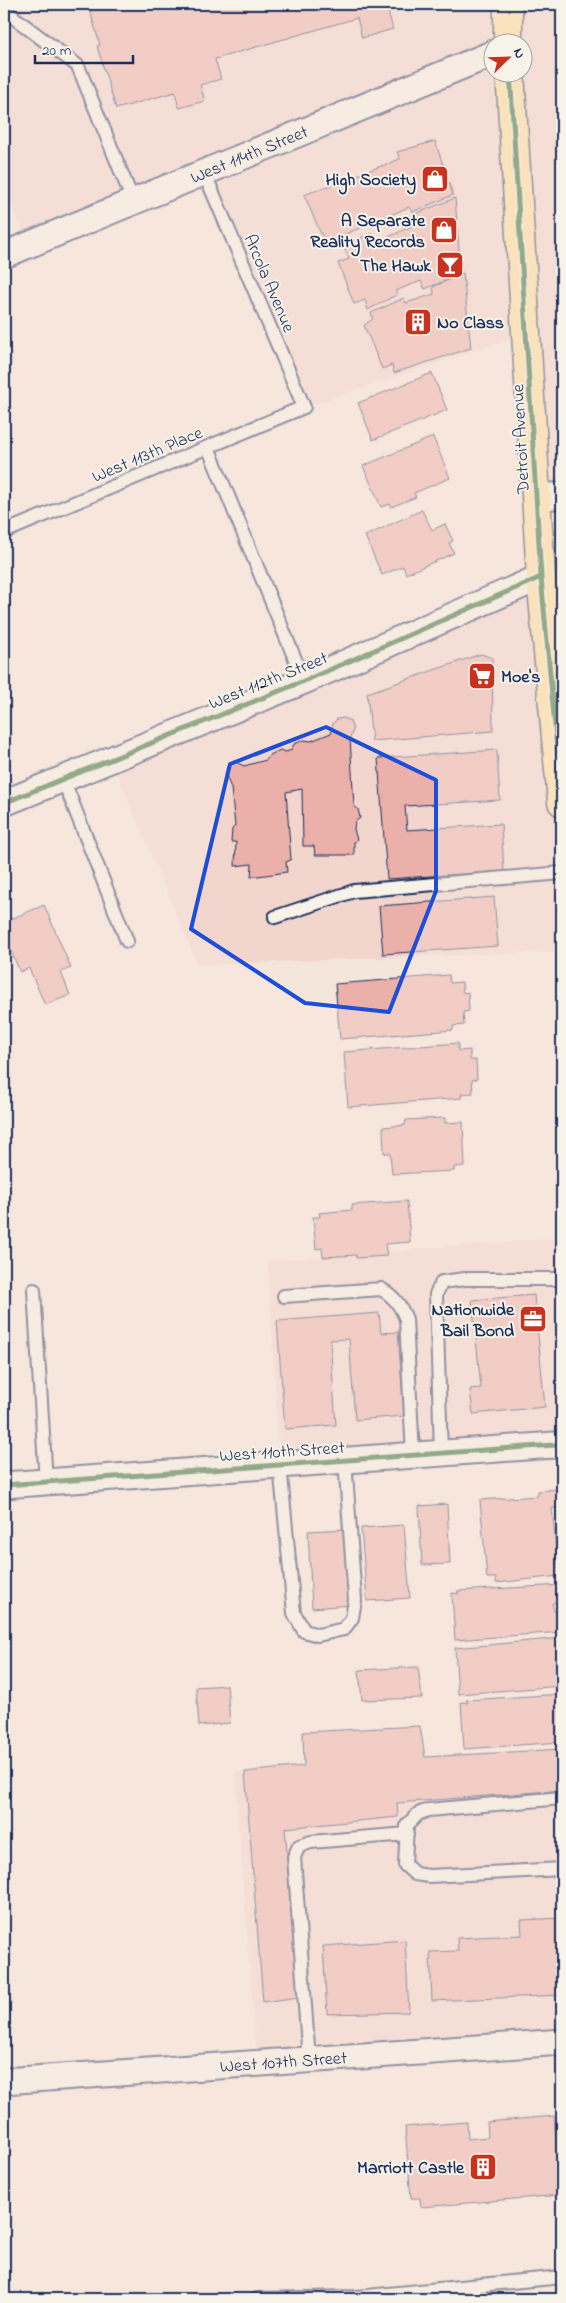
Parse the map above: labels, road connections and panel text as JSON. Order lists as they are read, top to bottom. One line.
{"streets":{"main road":["Detroit Avenue"],"street":["West 114th Street","West 112th Street","West 110th Street","West 107th Street"],"lane":["Arcola Avenue","West 113th Place"]},"crossings":[["West 114th Street","Arcola Avenue"],["Arcola Avenue","West 113th Place"],["Detroit Avenue","West 112th Street"]],"places":{"shop":["High Society","A Separate Reality Records"],"bar":["The Hawk"],"building":["No Class","Marriott Castle"],"supermarket":["Moe's"],"office":["Nationwide Bail Bond"]},"scale_bar":"20 m","north":"top right"}
